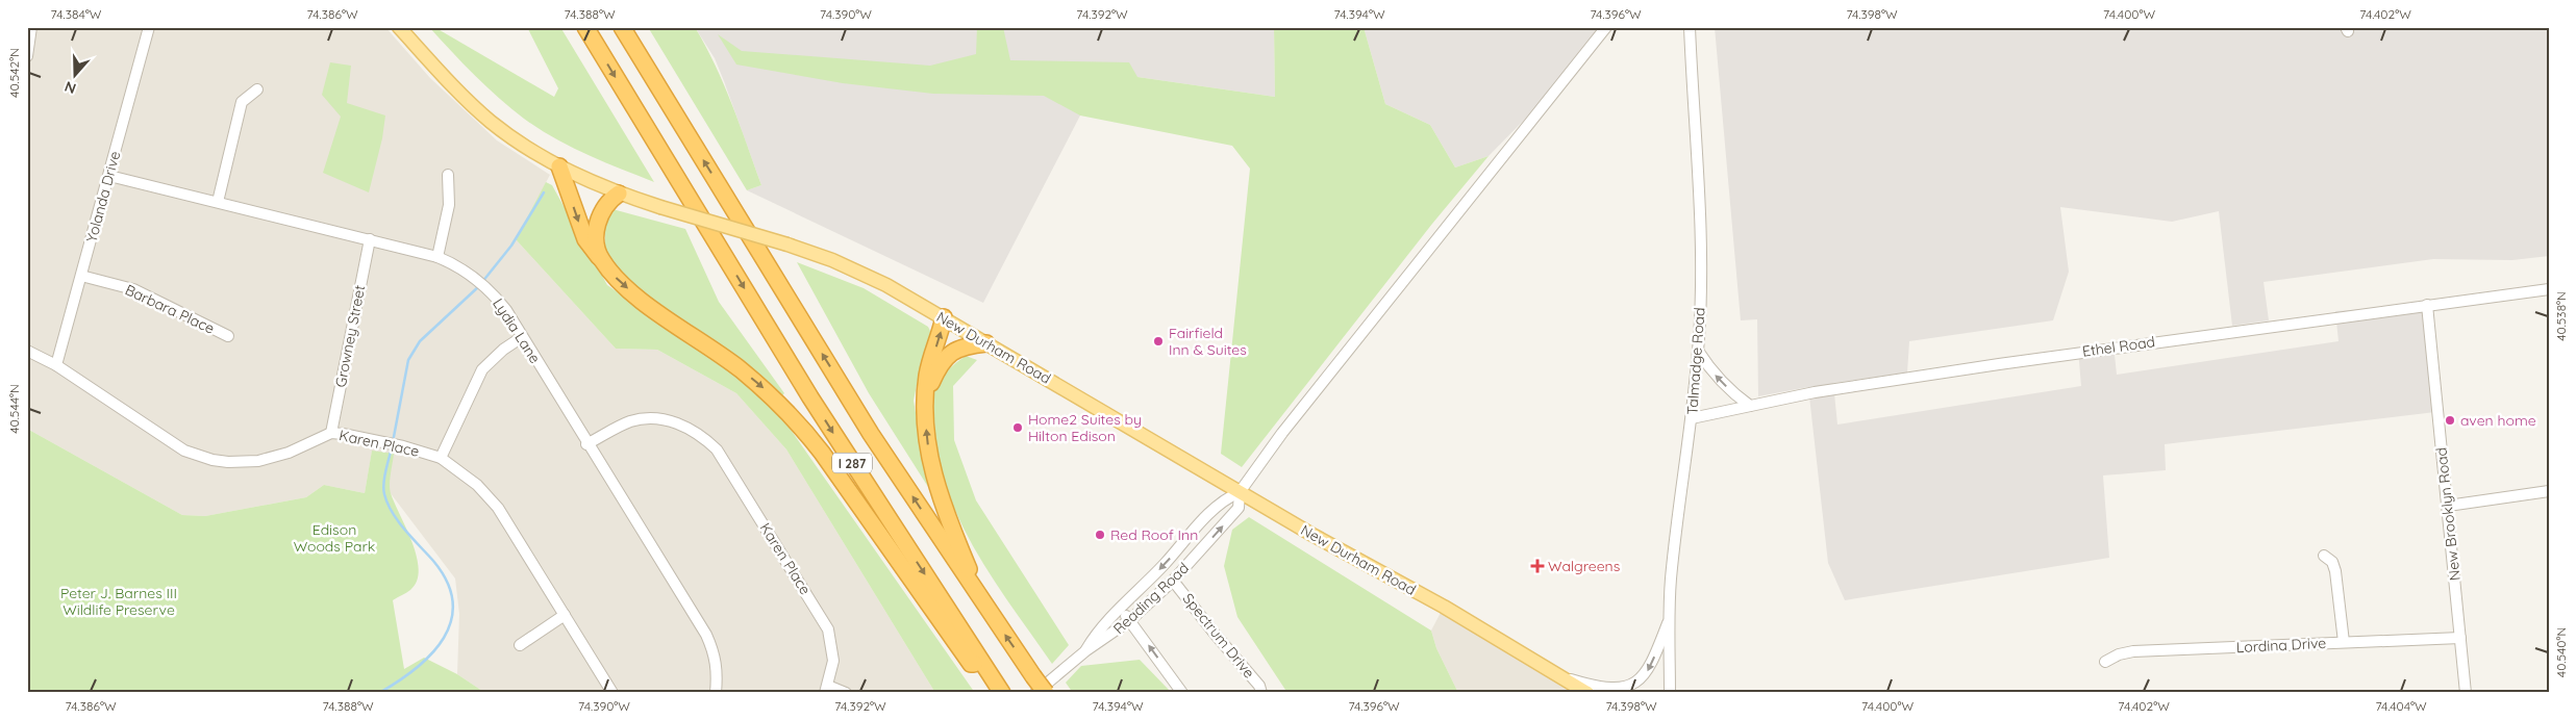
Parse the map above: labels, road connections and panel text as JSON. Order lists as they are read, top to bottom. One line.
{"streets":{"highway":["I 287"],"main road":["New Durham Road"],"street":["Yolanda Drive","Barbara Place","Lydia Lane","Growney Street","Ethel Road","Talmadge Road","Karen Place","New Brooklyn Road","Reading Road","Spectrum Drive","Lordina Drive"]},"crossings":[["Yolanda Drive","Barbara Place"],["Yolanda Drive","Lydia Lane"],["Yolanda Drive","Karen Place"],["Lydia Lane","Growney Street"],["Lydia Lane","Karen Place"],["Growney Street","Karen Place"],["Ethel Road","Talmadge Road"],["Ethel Road","New Brooklyn Road"],["New Durham Road","Reading Road"],["New Brooklyn Road","Lordina Drive"],["Reading Road","Spectrum Drive"]],"parks":["Edison Woods Park","Peter J. Barnes III Wildlife Preserve"],"places":{"other":["Fairfield Inn & Suites","aven home","Home2 Suites by Hilton Edison","Red Roof Inn"],"health":["Walgreens"]},"north":"bottom","coordinates":["74.384°W","74.386°W","74.388°W","74.390°W","74.392°W","74.394°W","74.396°W","74.398°W","74.400°W","74.402°W","40.542°N","40.538°N","40.544°N","40.540°N","74.404°W"]}
